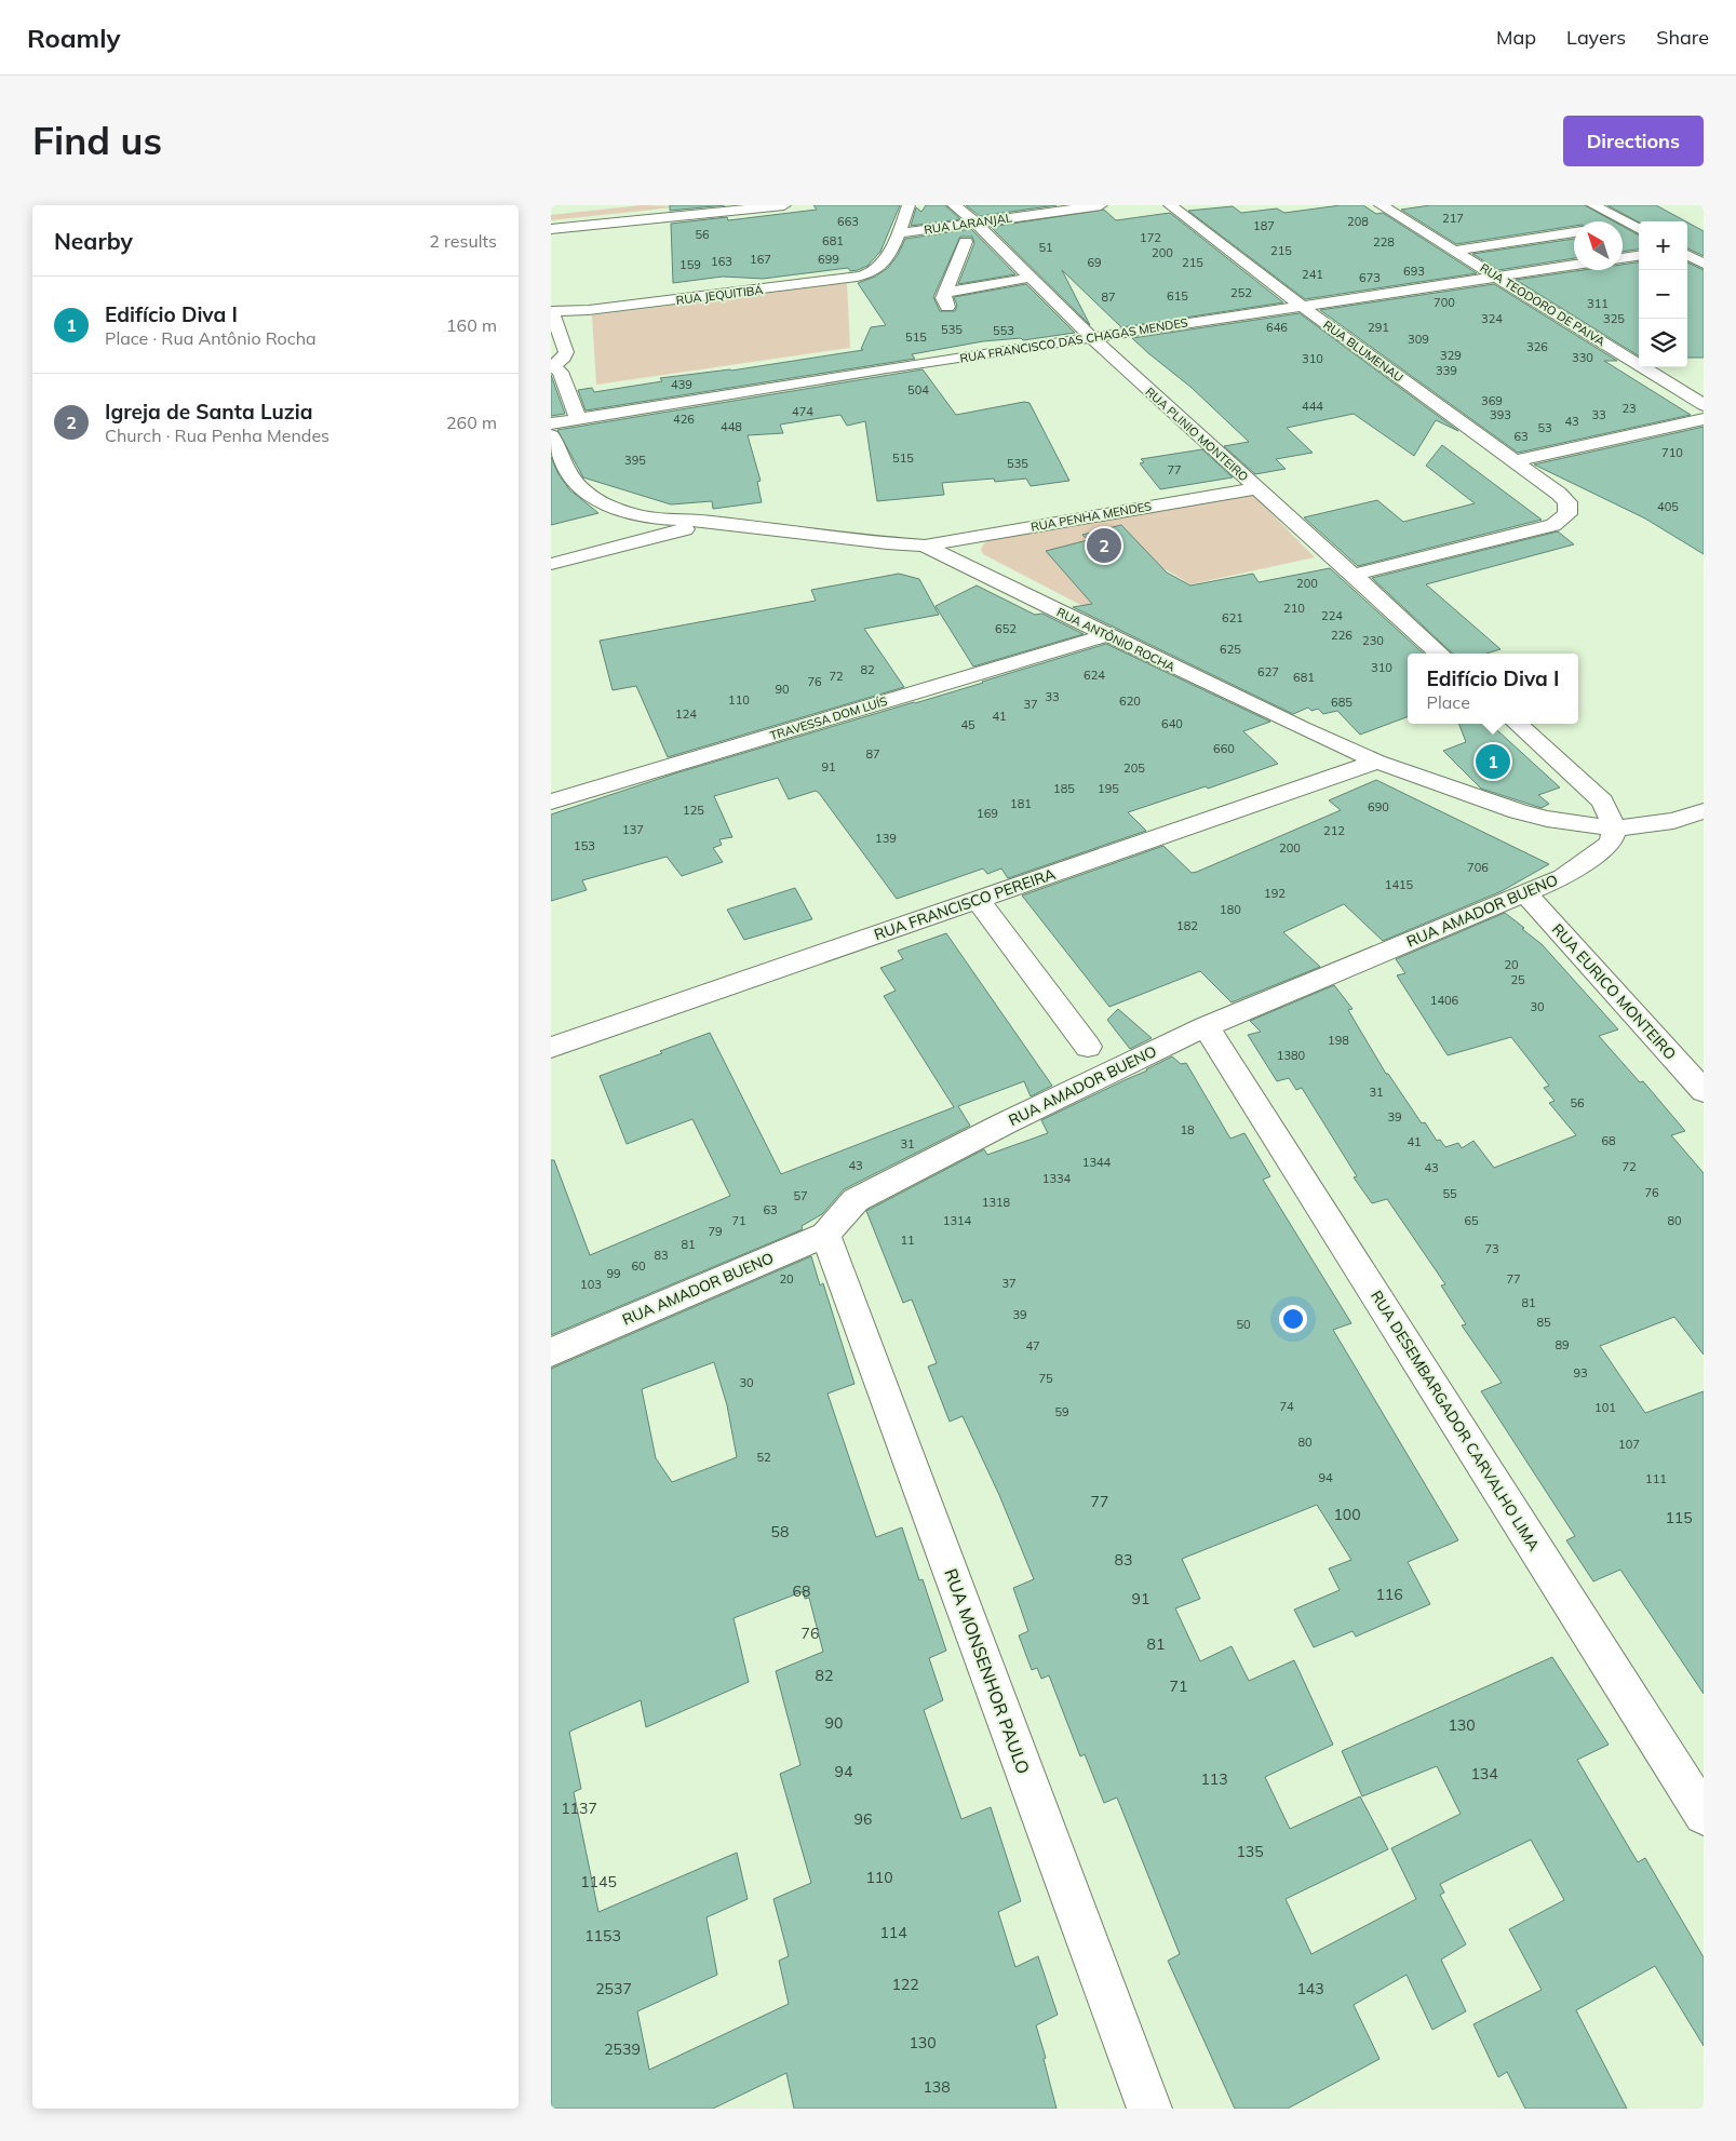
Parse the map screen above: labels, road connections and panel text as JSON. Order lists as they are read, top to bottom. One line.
{"streets":{"street":["RUA LARANJAL","RUA JEQUITIBÁ","RUA TEODORO DE PAIVA","RUA FRANCISCO DAS CHAGAS MENDES","RUA BLUMENAU","RUA PLINIO MONTEIRO","RUA PENHA MENDES","RUA ANTÔNIO ROCHA","TRAVESSA DOM LUÍS","RUA FRANCISCO PEREIRA","RUA AMADOR BUENO","RUA EURICO MONTEIRO","RUA DESEMBARGADOR CARVALHO LIMA","RUA MONSENHOR PAULO"]},"crossings":[["RUA LARANJAL","RUA JEQUITIBÁ"],["RUA LARANJAL","RUA PLINIO MONTEIRO"],["RUA TEODORO DE PAIVA","RUA FRANCISCO DAS CHAGAS MENDES"],["RUA FRANCISCO DAS CHAGAS MENDES","RUA BLUMENAU"],["RUA FRANCISCO DAS CHAGAS MENDES","RUA PLINIO MONTEIRO"],["RUA BLUMENAU","RUA PLINIO MONTEIRO"],["RUA PLINIO MONTEIRO","RUA PENHA MENDES"],["RUA PENHA MENDES","RUA ANTÔNIO ROCHA"],["RUA ANTÔNIO ROCHA","TRAVESSA DOM LUÍS"],["RUA ANTÔNIO ROCHA","RUA FRANCISCO PEREIRA"],["RUA ANTÔNIO ROCHA","RUA AMADOR BUENO"],["RUA AMADOR BUENO","RUA EURICO MONTEIRO"],["RUA AMADOR BUENO","RUA DESEMBARGADOR CARVALHO LIMA"],["RUA AMADOR BUENO","RUA MONSENHOR PAULO"]],"house_numbers":["217","663","208","187","56","172","681","228","51","215","200","167","699","163","69","215","159","693","241","673","252","615","87","700","311","324","325","646","291","535","553","515","309","326","329","330","310","339","439","504","369","444","23","474","393","33","426","43","448","53","63","710","515","395","535","77","405","200","210","224","621","652","226","230","625","310","82","627","624","72","681","76","90","33","110","620","685","37","124","41","640","45","660","87","91","205","185","195","181","690","125","169","137","212","139","153","200","706","1415","192","180","182","20","25","1406","30","198","1380","31","56","39","18","68","41","31","1344","43","72","43","1334","76","55","57","1318","63","71","1314","65","80","79","11","81","73","83","60","99","20","77","37","103","81","39","85","50","89","47","93","75","30","74","101","59","80","107","52","94","111","77","100","115","58","83","68","116","91","76","81","82","71","90","130","94","134","113","1137","96","135","110","1145","114","1153","122","2537","143","130","2539","138"],"north":"top left","page":{"header":"Roamly","nav":["Map","Layers","Share"],"buttons":"Directions","title":"Find us","heading":["Nearby","2 results"],"map_buttons":["+","−"],"list":[{"mark":"1","name":"Edifício Diva I","note":"Place · Rua Antônio Rocha","value":"160 m"},{"mark":"2","name":"Igreja de Santa Luzia","note":"Church · Rua Penha Mendes","value":"260 m"}],"pins":["2","1"],"popup":["Edifício Diva I","Place"]}}
